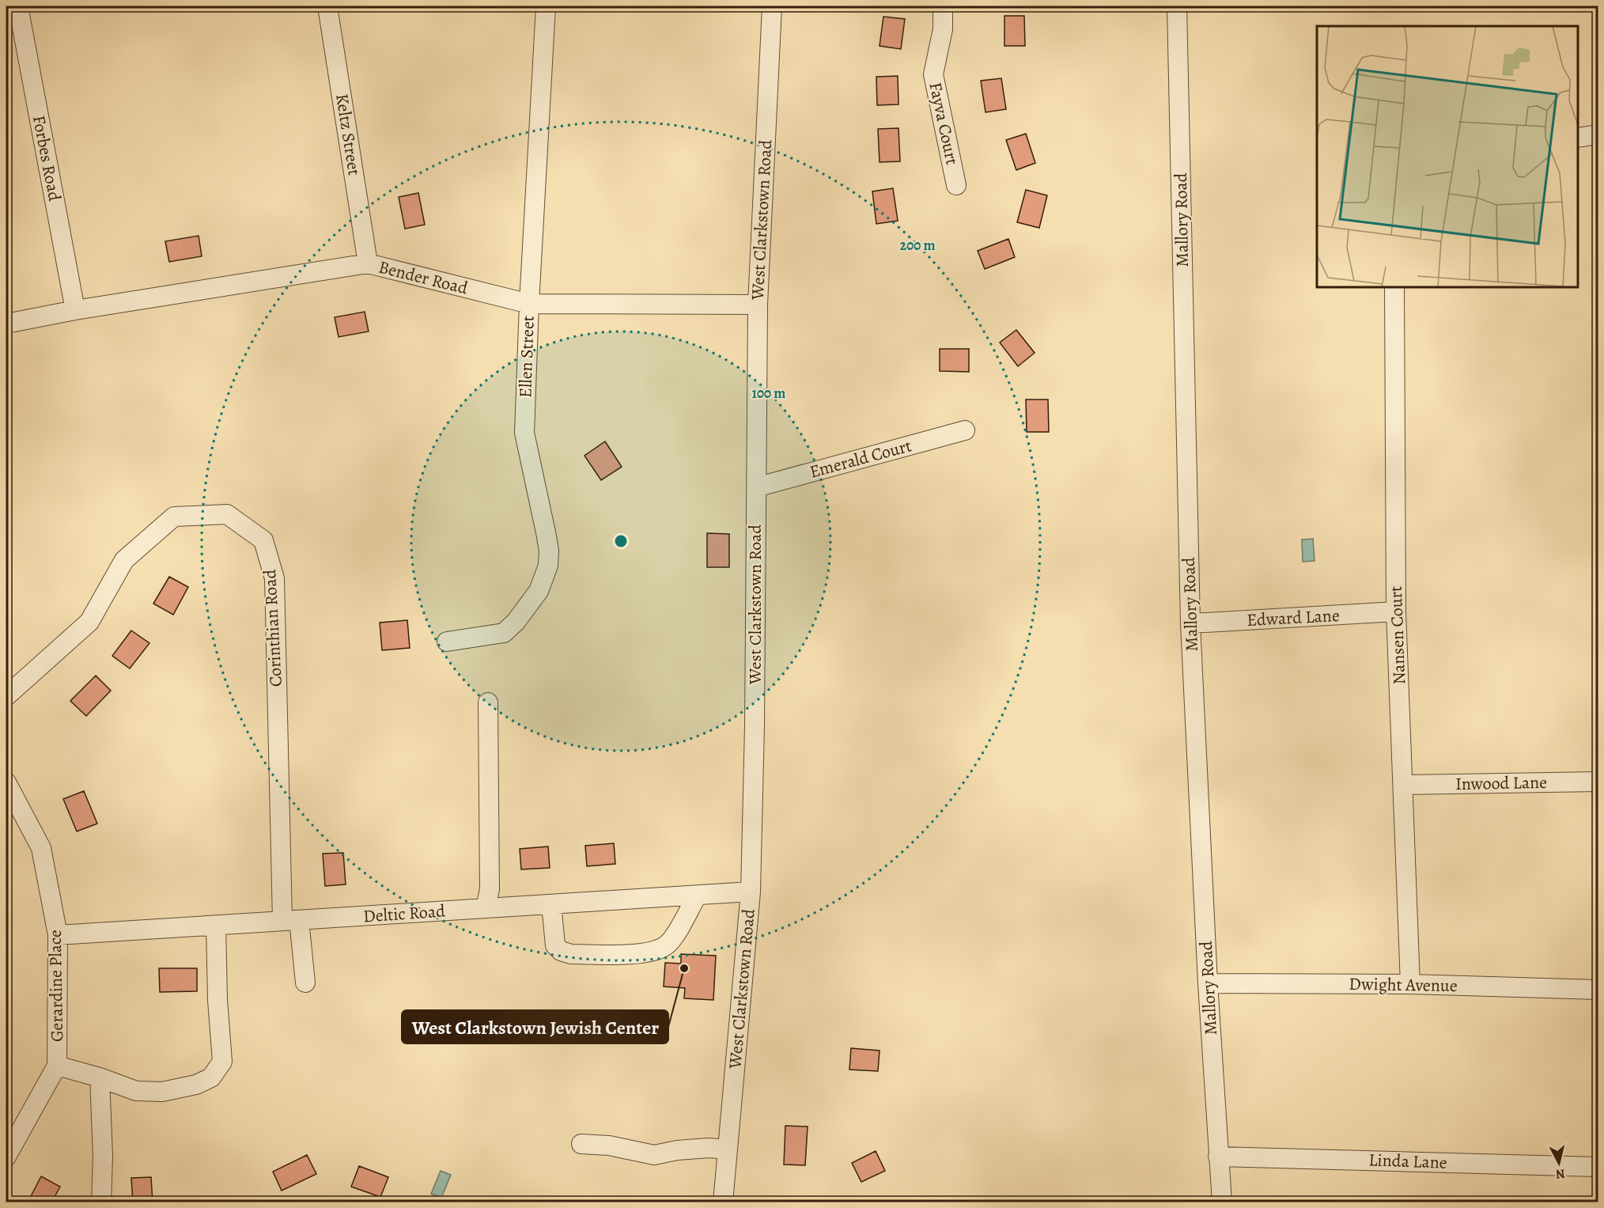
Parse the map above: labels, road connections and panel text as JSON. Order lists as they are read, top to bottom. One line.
{"streets":{"street":["Fayva Court","Keltz Street","Forbes Road","West Clarkstown Road","Mallory Road","Bender Road","Ellen Street","Emerald Court","Edward Lane","Corinthian Road","Nansen Court","Inwood Lane","Deltic Road","Dwight Avenue","Gerardine Place","Linda Lane"]},"crossings":[["Keltz Street","Bender Road"],["Forbes Road","Bender Road"],["West Clarkstown Road","Bender Road"],["West Clarkstown Road","Emerald Court"],["West Clarkstown Road","Deltic Road"],["Mallory Road","Edward Lane"],["Mallory Road","Dwight Avenue"],["Mallory Road","Linda Lane"],["Bender Road","Ellen Street"],["Edward Lane","Nansen Court"],["Corinthian Road","Deltic Road"],["Nansen Court","Inwood Lane"],["Nansen Court","Dwight Avenue"],["Deltic Road","Gerardine Place"]],"places":["West Clarkstown Jewish Center"],"north":"bottom","rings":["200 m","100 m"]}
